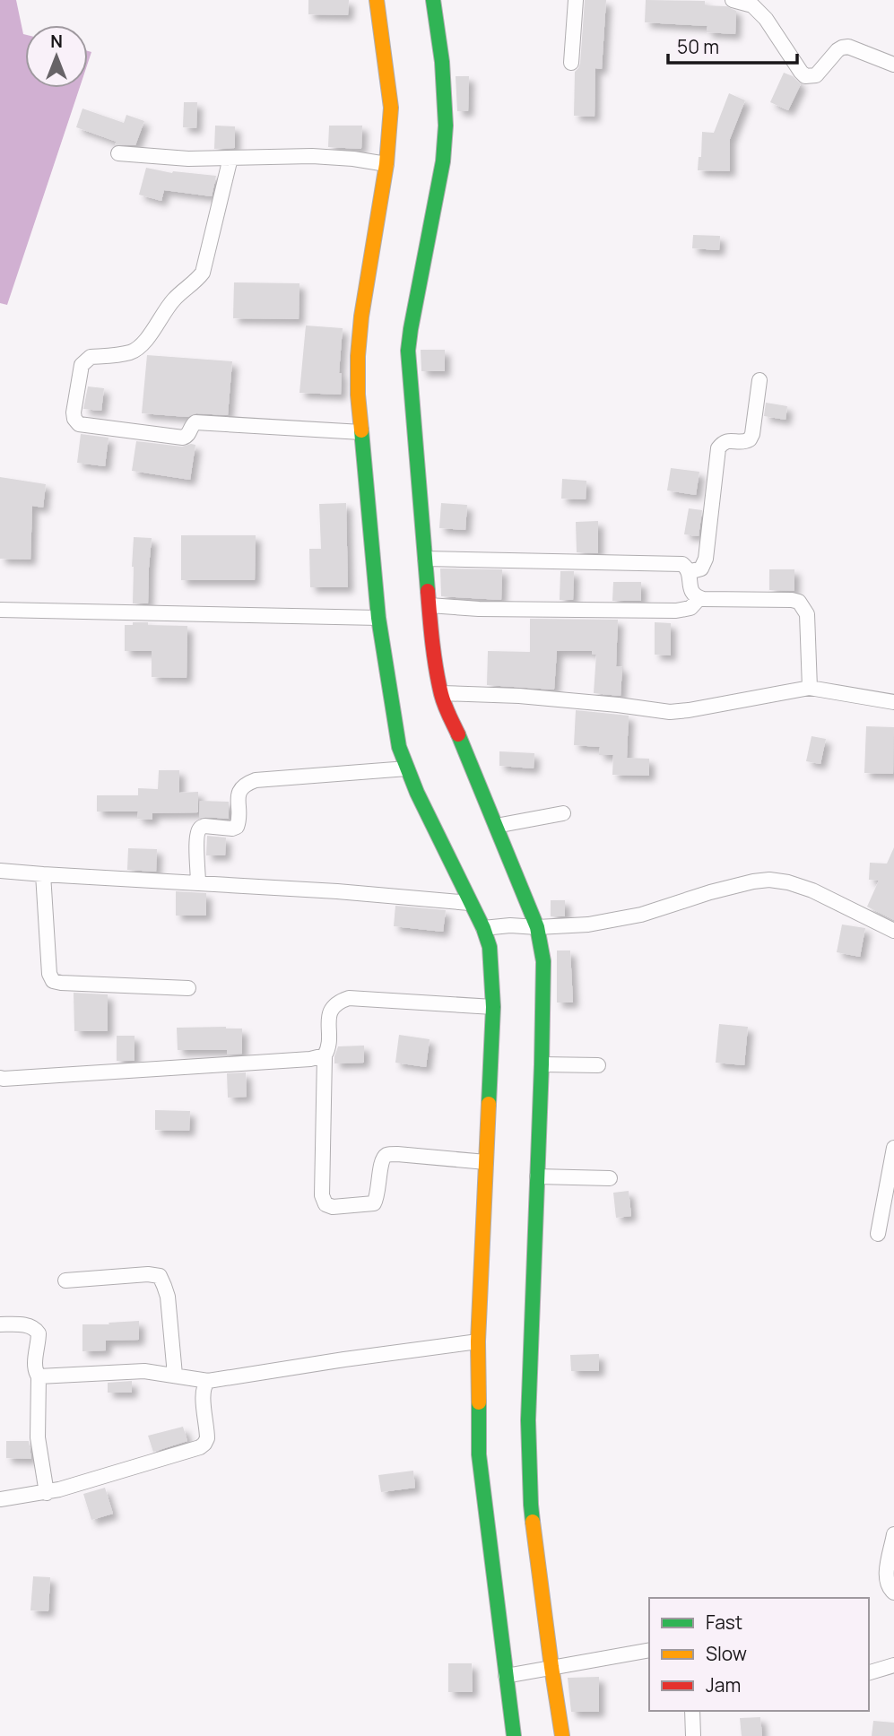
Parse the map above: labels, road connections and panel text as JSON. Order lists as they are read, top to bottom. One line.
{"legend":["Fast","Slow","Jam"],"scale_bar":"50 m","north":"top"}
